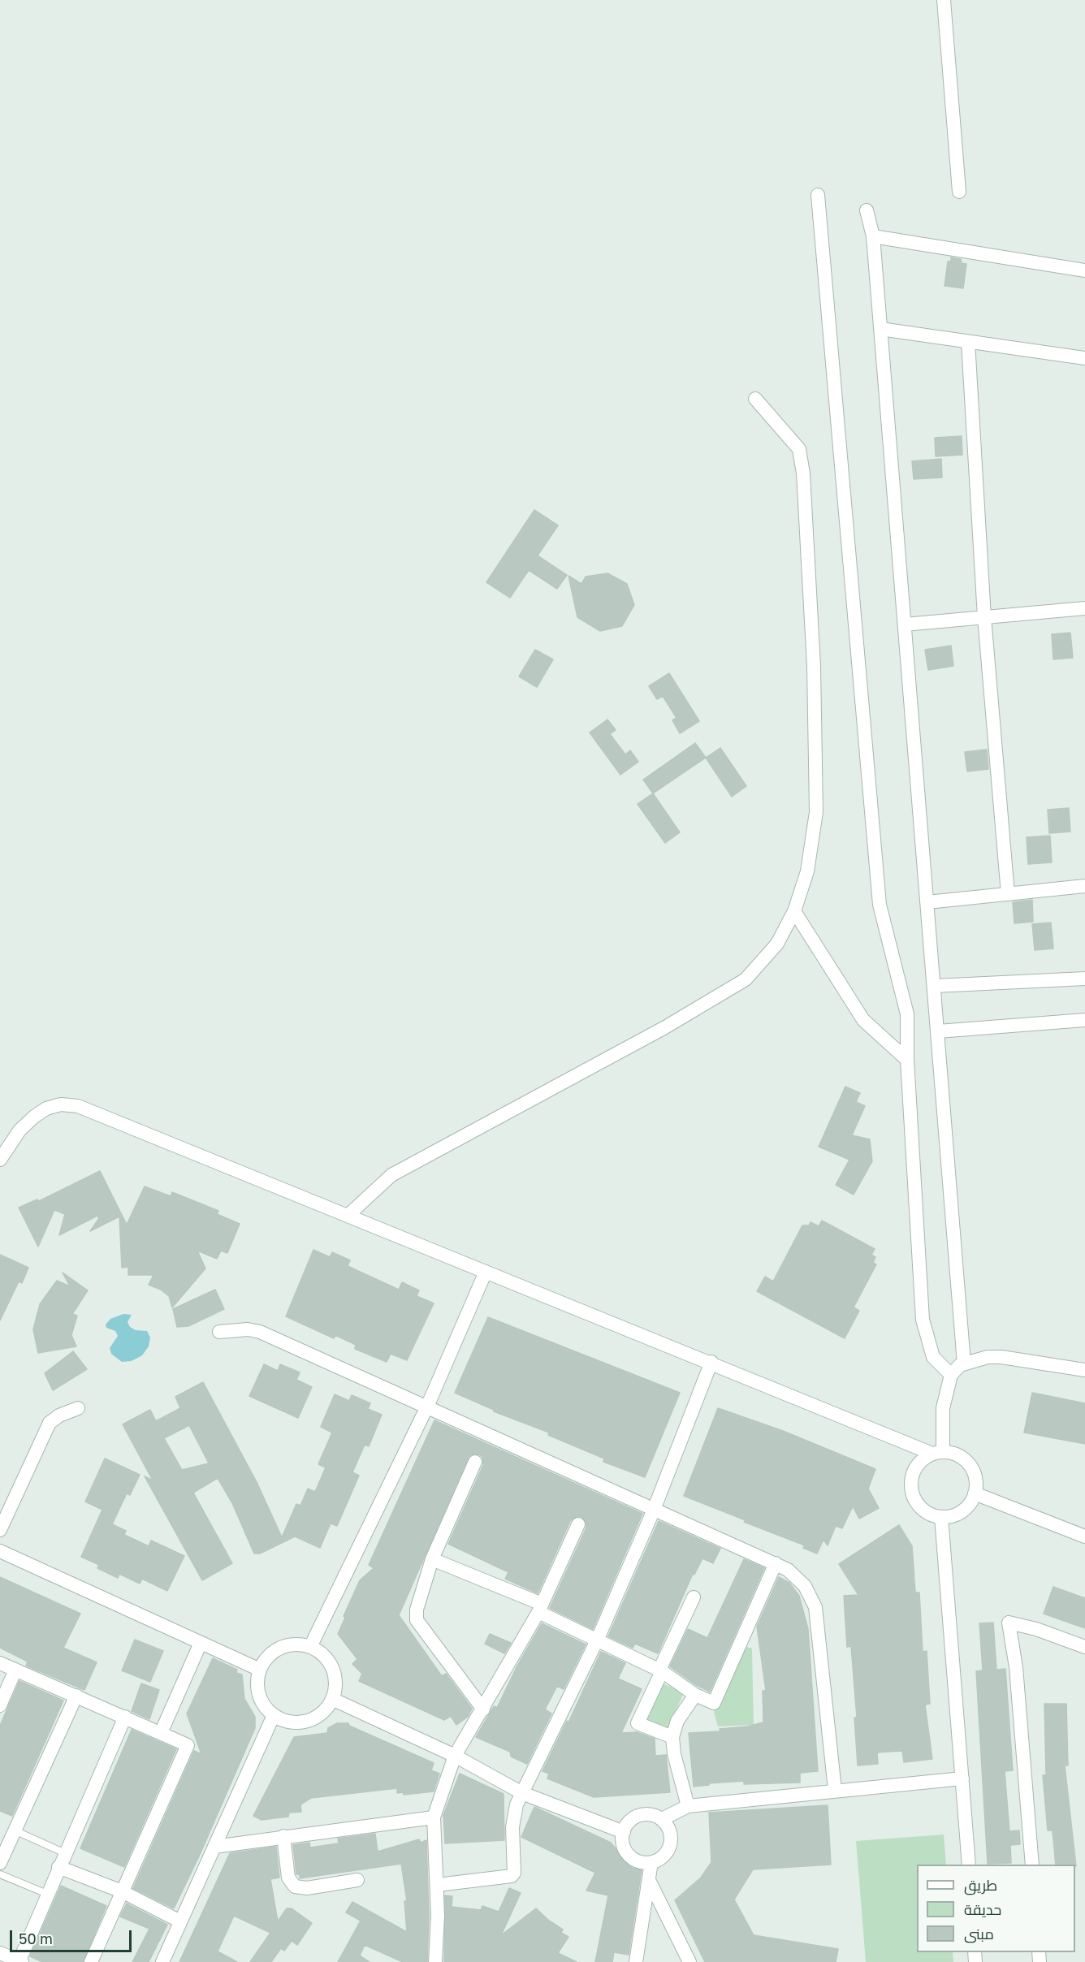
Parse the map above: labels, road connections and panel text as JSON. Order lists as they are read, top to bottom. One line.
{"legend":["طريق","حديقة","مبنى"],"scale_bar":"50 m"}
